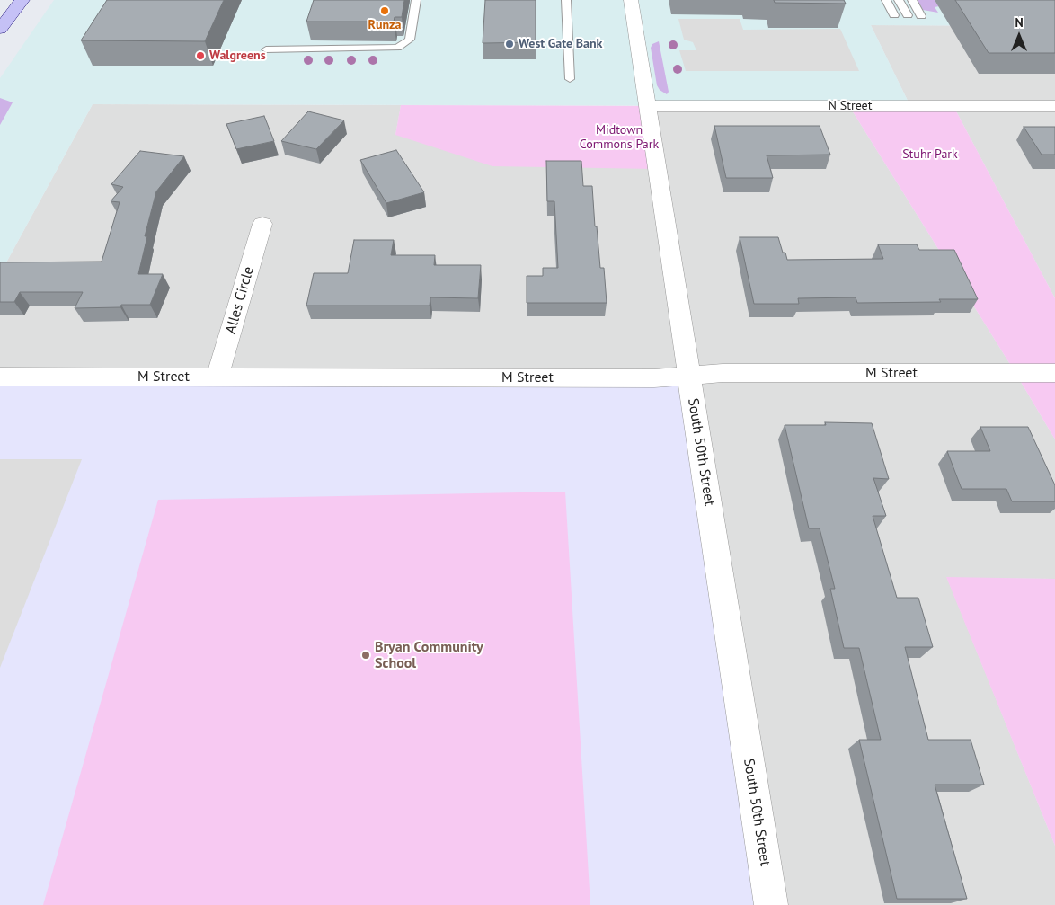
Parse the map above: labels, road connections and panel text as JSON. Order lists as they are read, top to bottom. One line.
{"streets":{"street":["N Street","Alles Circle","M Street","South 50th Street"]},"crossings":[["N Street","South 50th Street"],["Alles Circle","M Street"],["M Street","South 50th Street"]],"parks":["Midtown Commons Park","Stuhr Park"],"places":["Runza","West Gate Bank","Walgreens","Bryan Community School"],"north":"top"}
